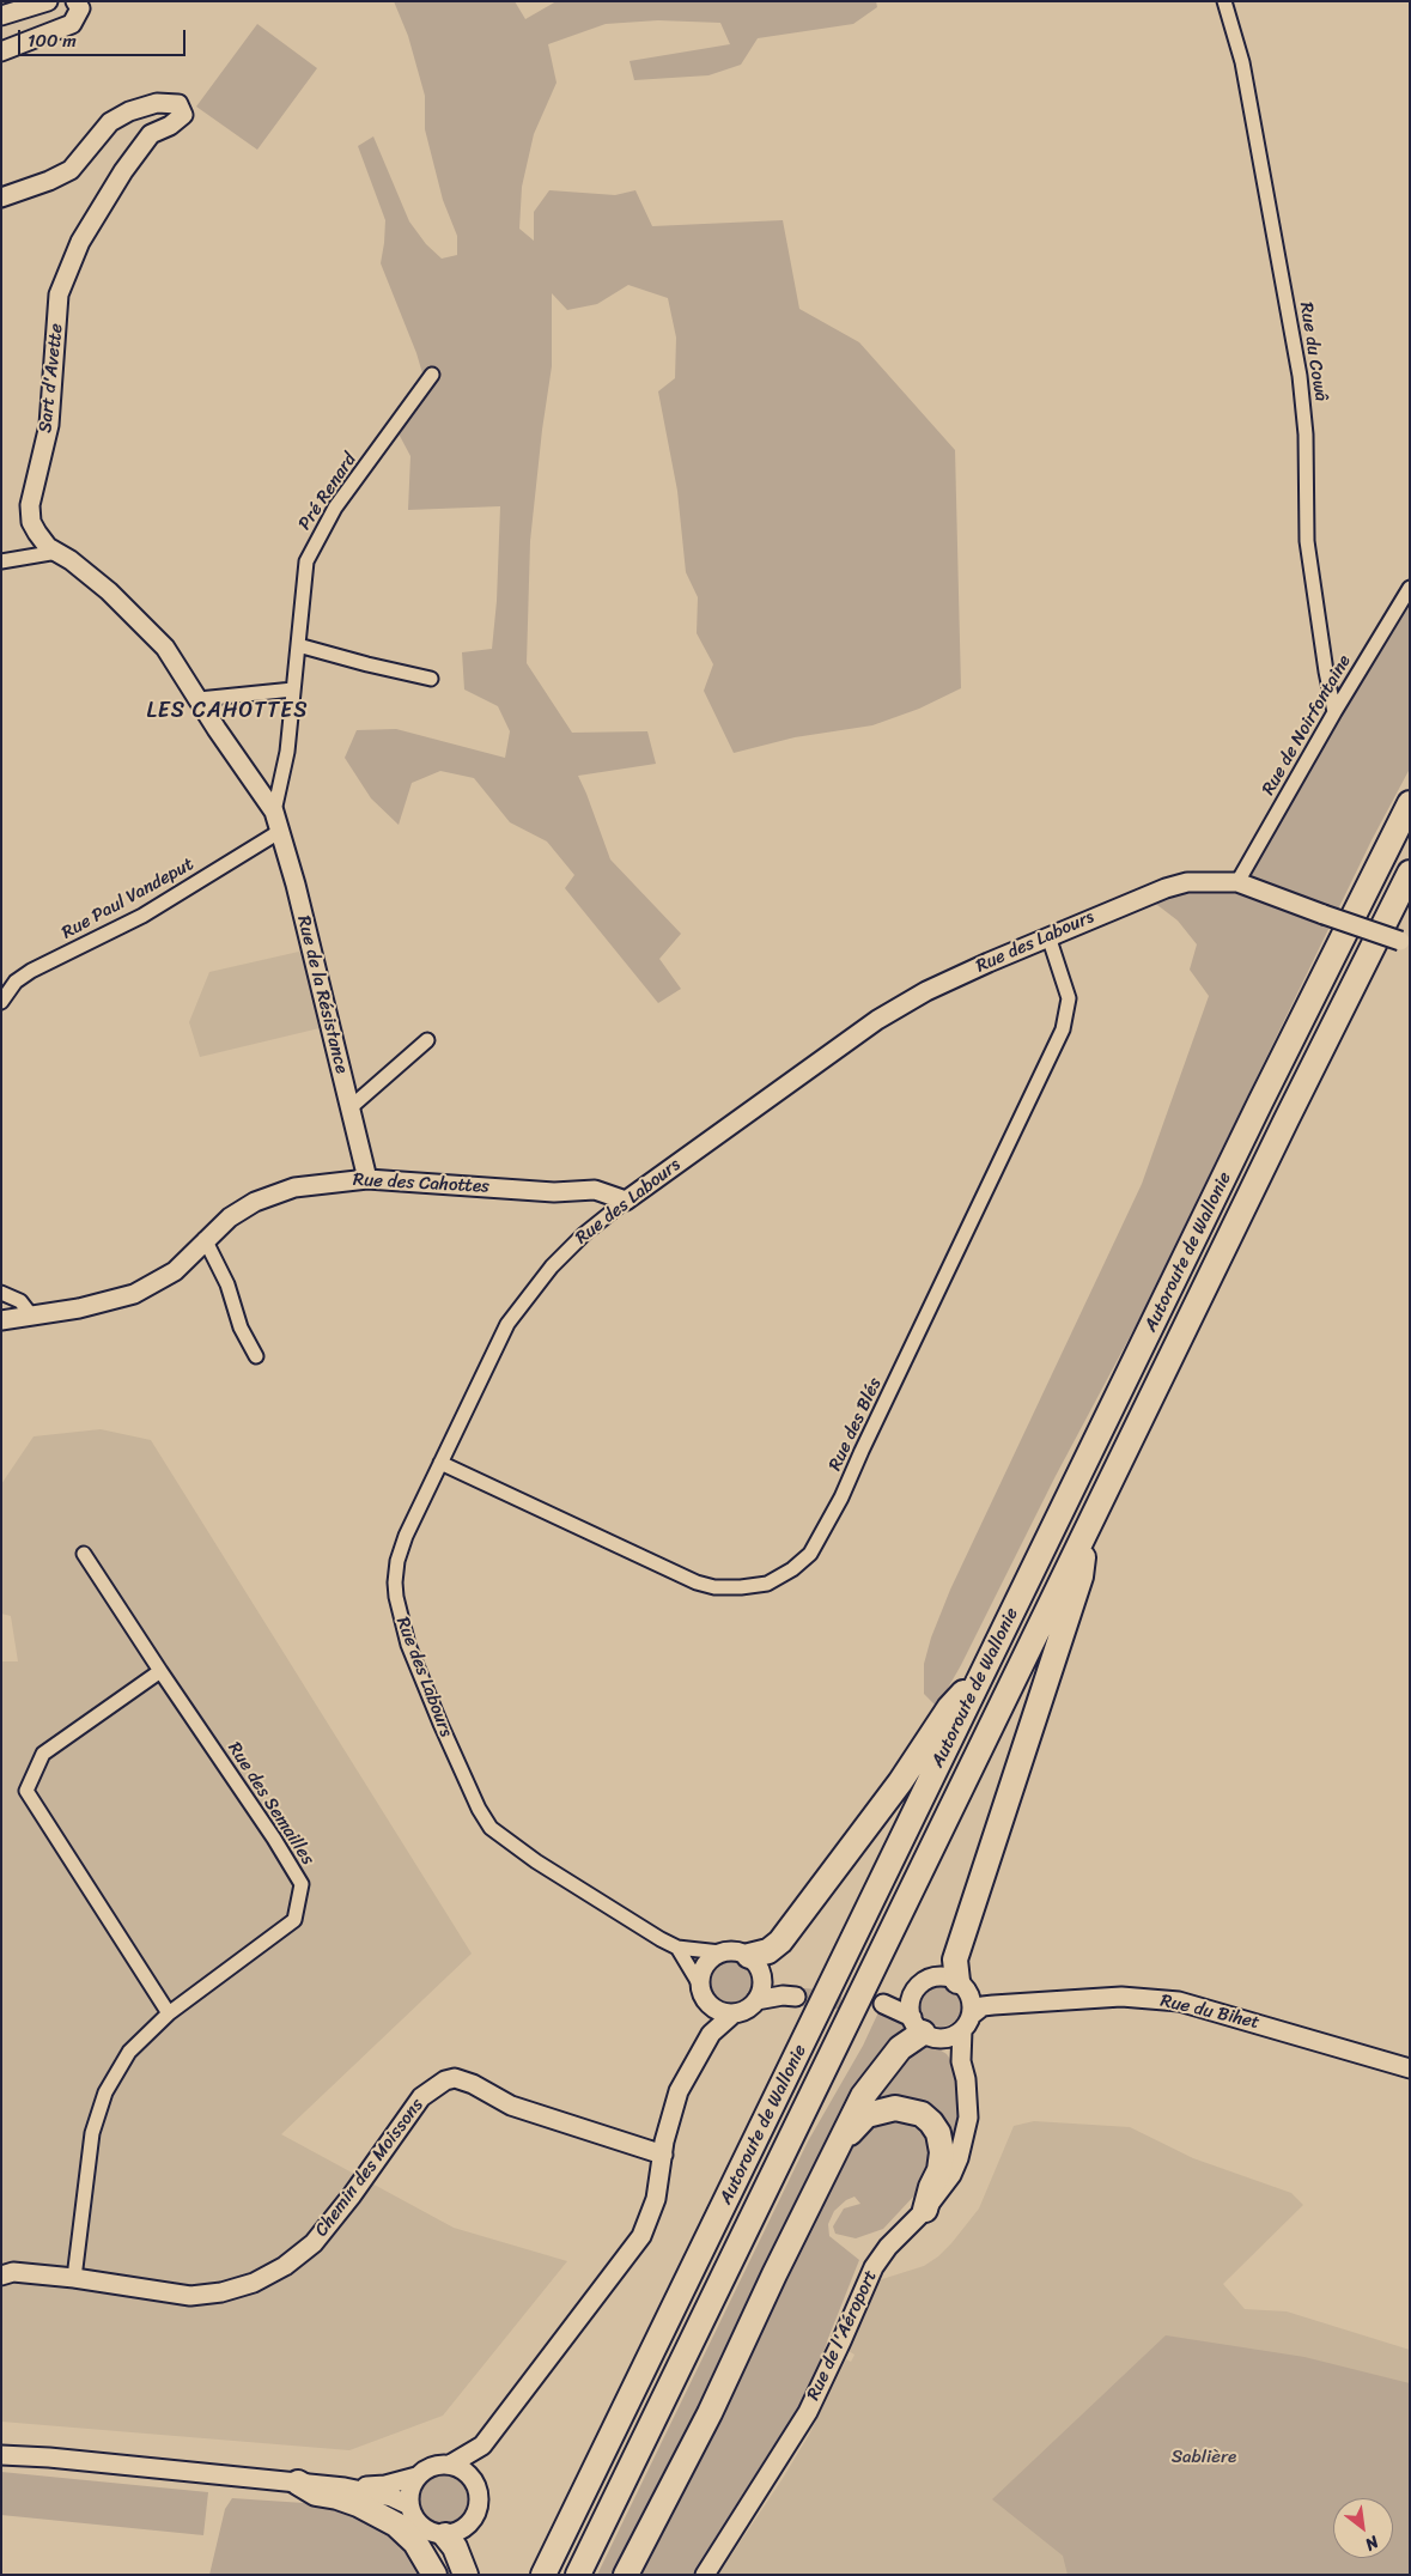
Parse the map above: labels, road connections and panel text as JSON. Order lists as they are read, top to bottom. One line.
{"streets":{"highway":["Autoroute de Wallonie"],"street":["Rue du Cowâ","Sart d'Avette","Pré Renard","Rue de Noirfontaine","Rue Paul Vandeput","Rue des Labours","Rue de la Résistance","Rue des Cahottes","Rue des Blés","Rue des Semailles","Rue du Bihet","Chemin des Moissons","Rue de l'Aéroport"]},"crossings":[["Rue du Cowâ","Rue de Noirfontaine"],["Sart d'Avette","Pré Renard"],["Sart d'Avette","Rue de la Résistance"],["Pré Renard","Rue de la Résistance"],["Rue de Noirfontaine","Rue des Labours"],["Rue Paul Vandeput","Rue de la Résistance"],["Rue des Labours","Rue des Cahottes"],["Rue des Labours","Rue des Blés"],["Rue de la Résistance","Rue des Cahottes"],["Rue des Semailles","Chemin des Moissons"],["Rue du Bihet","Rue de l'Aéroport"]],"districts":["LES CAHOTTES"],"parks":["Sablière"],"scale_bar":"100 m","north":"bottom right"}
